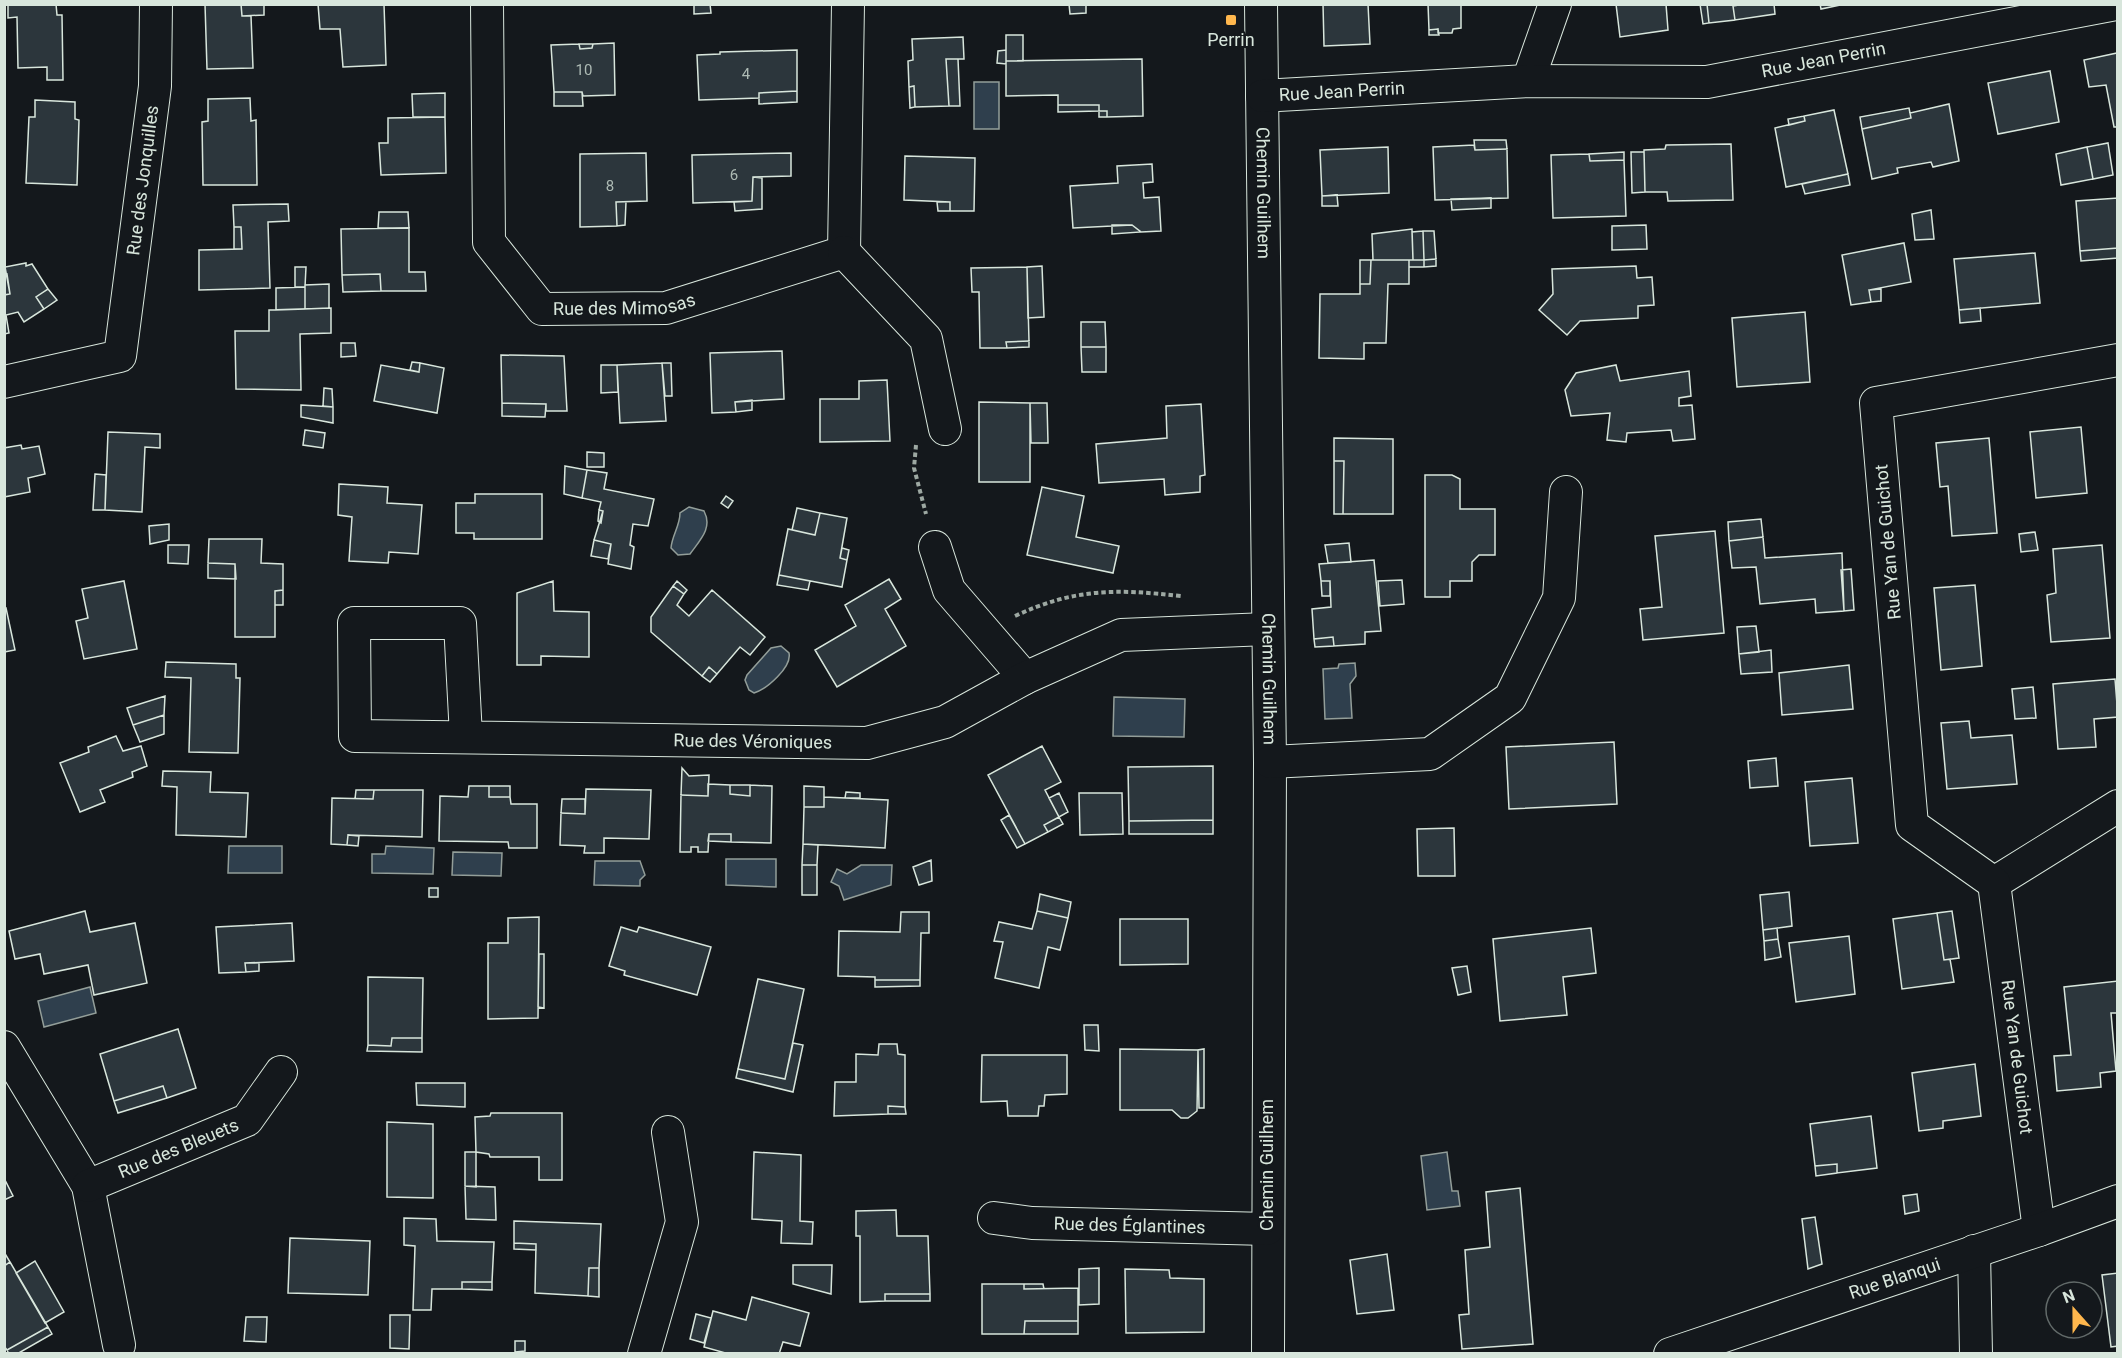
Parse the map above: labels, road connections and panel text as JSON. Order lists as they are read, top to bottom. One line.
{"streets":{"street":["Rue Jean Perrin","Rue des Jonquilles","Chemin Guilhem","Rue des Mimosas","Rue Yan de Guichot","Rue des Véroniques","Rue des Bleuets","Rue des Églantines","Rue Blanqui"]},"crossings":[["Rue Jean Perrin","Chemin Guilhem"],["Chemin Guilhem","Rue des Véroniques"],["Chemin Guilhem","Rue des Églantines"],["Rue Yan de Guichot","Rue Blanqui"]],"places":{"transit":["Perrin"]},"house_numbers":["10","4","6","8"],"north":"top"}
